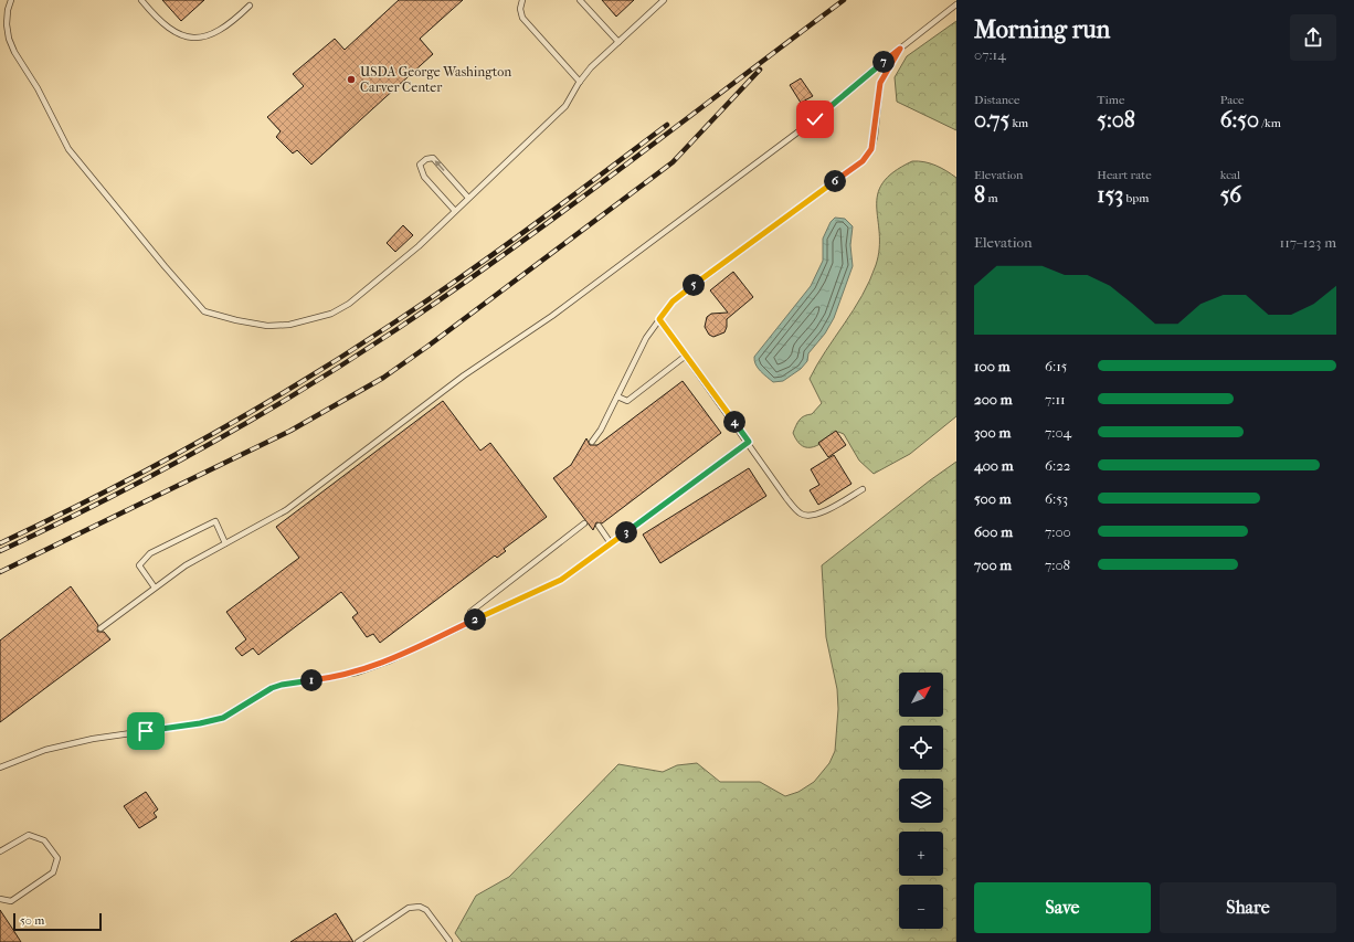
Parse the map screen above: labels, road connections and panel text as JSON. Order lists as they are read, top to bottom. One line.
{"places":["USDA George Washington Carver Center"],"scale_bar":"50 m","north":"top right","page":{"heading":["Morning run","07:14"],"pins":["7","6","5","4","3","2","1"],"stats":[["Distance","0.75 km"],["Time","5:08"],["Pace","6:50 /km"],["Elevation","8 m"],["Heart rate","153 bpm"],["kcal","56"]],"chart":["Elevation","117–123 m"],"list":[{"name":"100 m","note":"6:15"},{"name":"200 m","note":"7:11"},{"name":"300 m","note":"7:04"},{"name":"400 m","note":"6:22"},{"name":"500 m","note":"6:53"},{"name":"600 m","note":"7:00"},{"name":"700 m","note":"7:08"}],"map_buttons":["+","−"],"buttons":["Save","Share"],"scale":"50 m"}}
